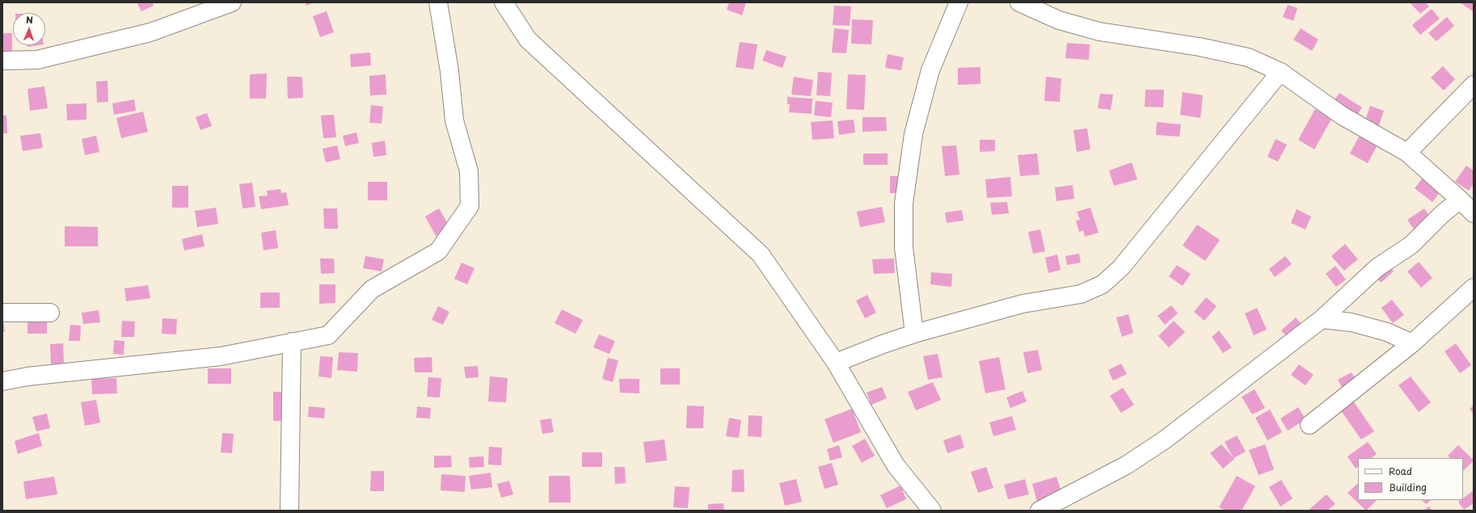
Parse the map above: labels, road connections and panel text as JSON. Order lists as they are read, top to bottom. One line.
{"legend":["Road","Building"],"north":"top"}
